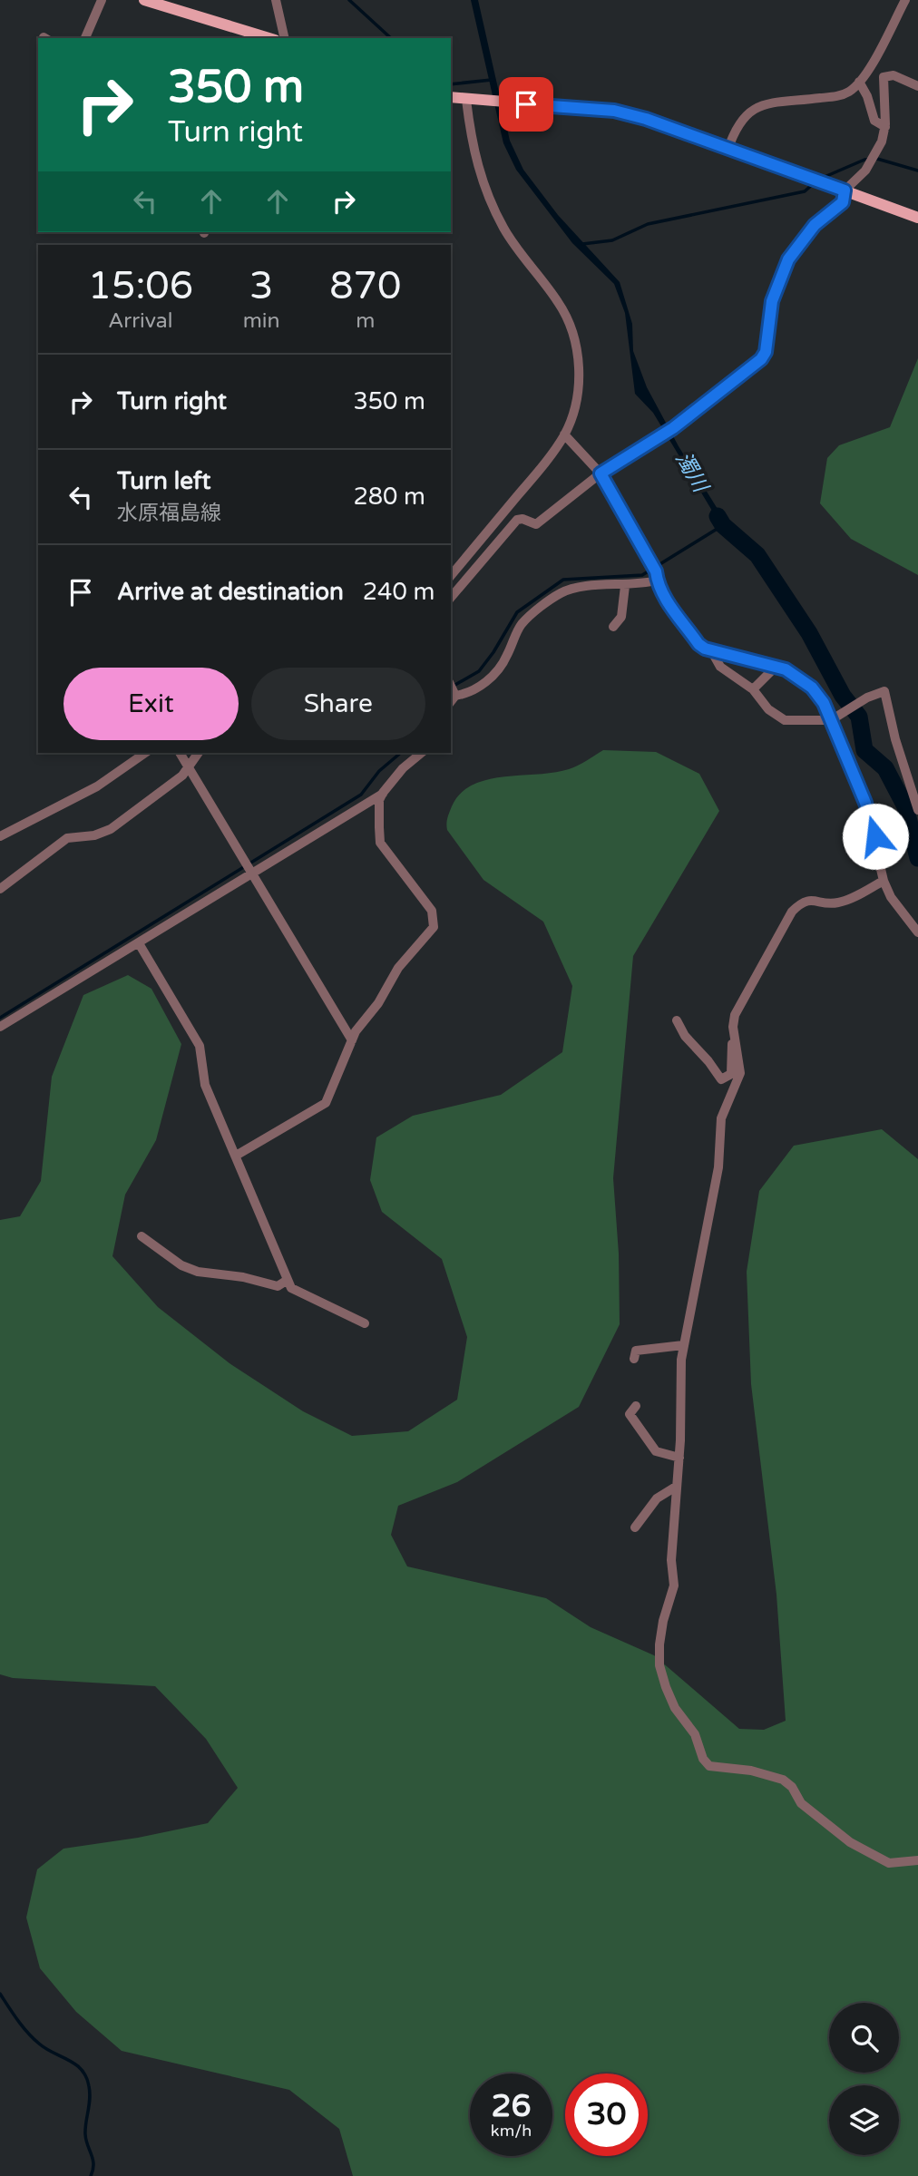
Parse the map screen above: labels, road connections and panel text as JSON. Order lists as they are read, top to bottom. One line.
{"water":["濁川"],"page":{"turn":["350 m","Turn right"],"eta":["15:06","Arrival","3","min","870","m"],"list":[{"name":"Turn right","value":"350 m"},{"name":"Turn left","note":"水原福島線","value":"280 m"},{"name":"Arrive at destination","value":"240 m"}],"buttons":["Exit","Share"],"speed":"26 km/h","limit":"30"}}
